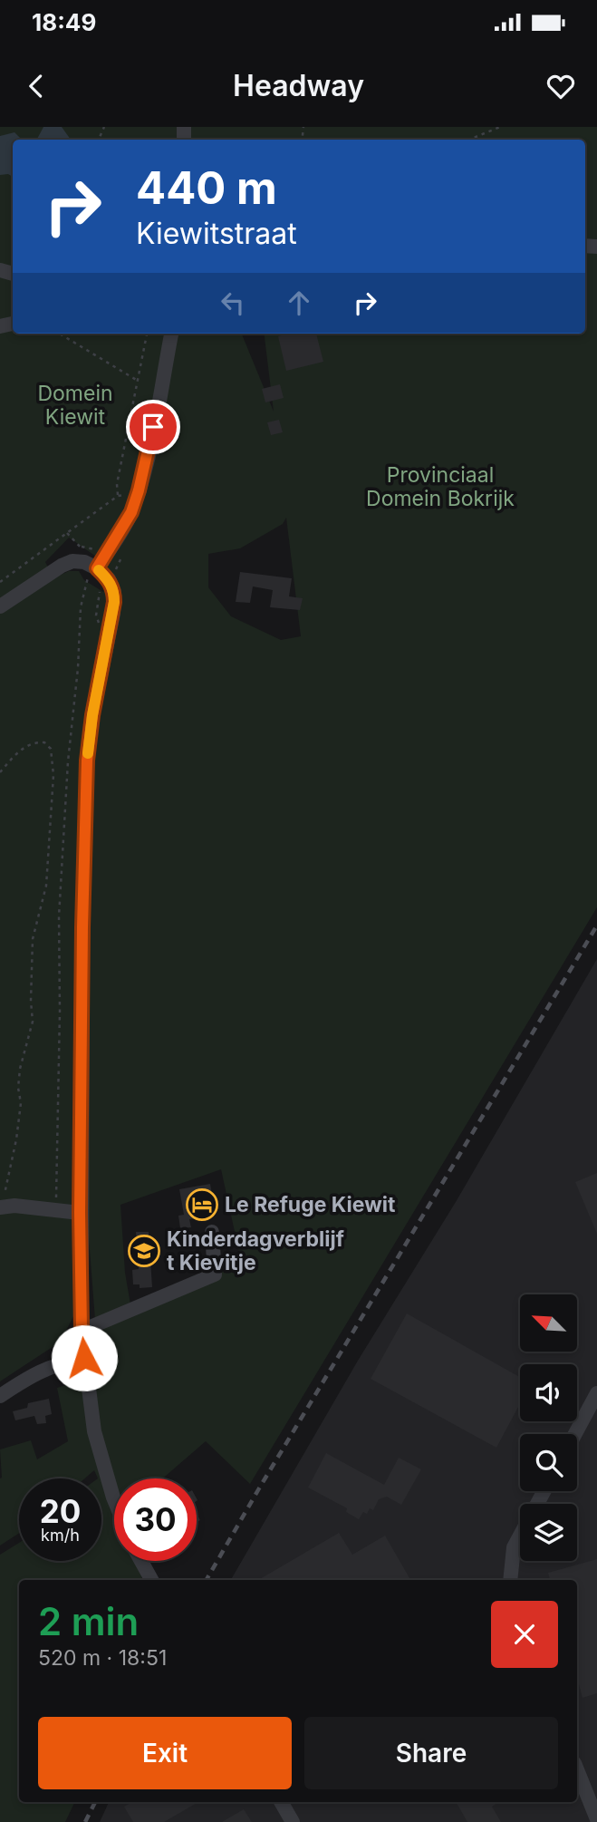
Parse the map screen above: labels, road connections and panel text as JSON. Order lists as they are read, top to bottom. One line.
{"parks":["Domein Kiewit","Provinciaal Domein Bokrijk"],"places":{"hotel":["Le Refuge Kiewit"],"school or university":["Kinderdagverblijf t Kievitje"]},"north":"top left","page":{"status":"18:49","header":"Headway","turn":["440 m","Kiewitstraat"],"speed":"20 km/h","limit":"30","heading":["2 min","520 m · 18:51"],"buttons":["Exit","Share"]}}
